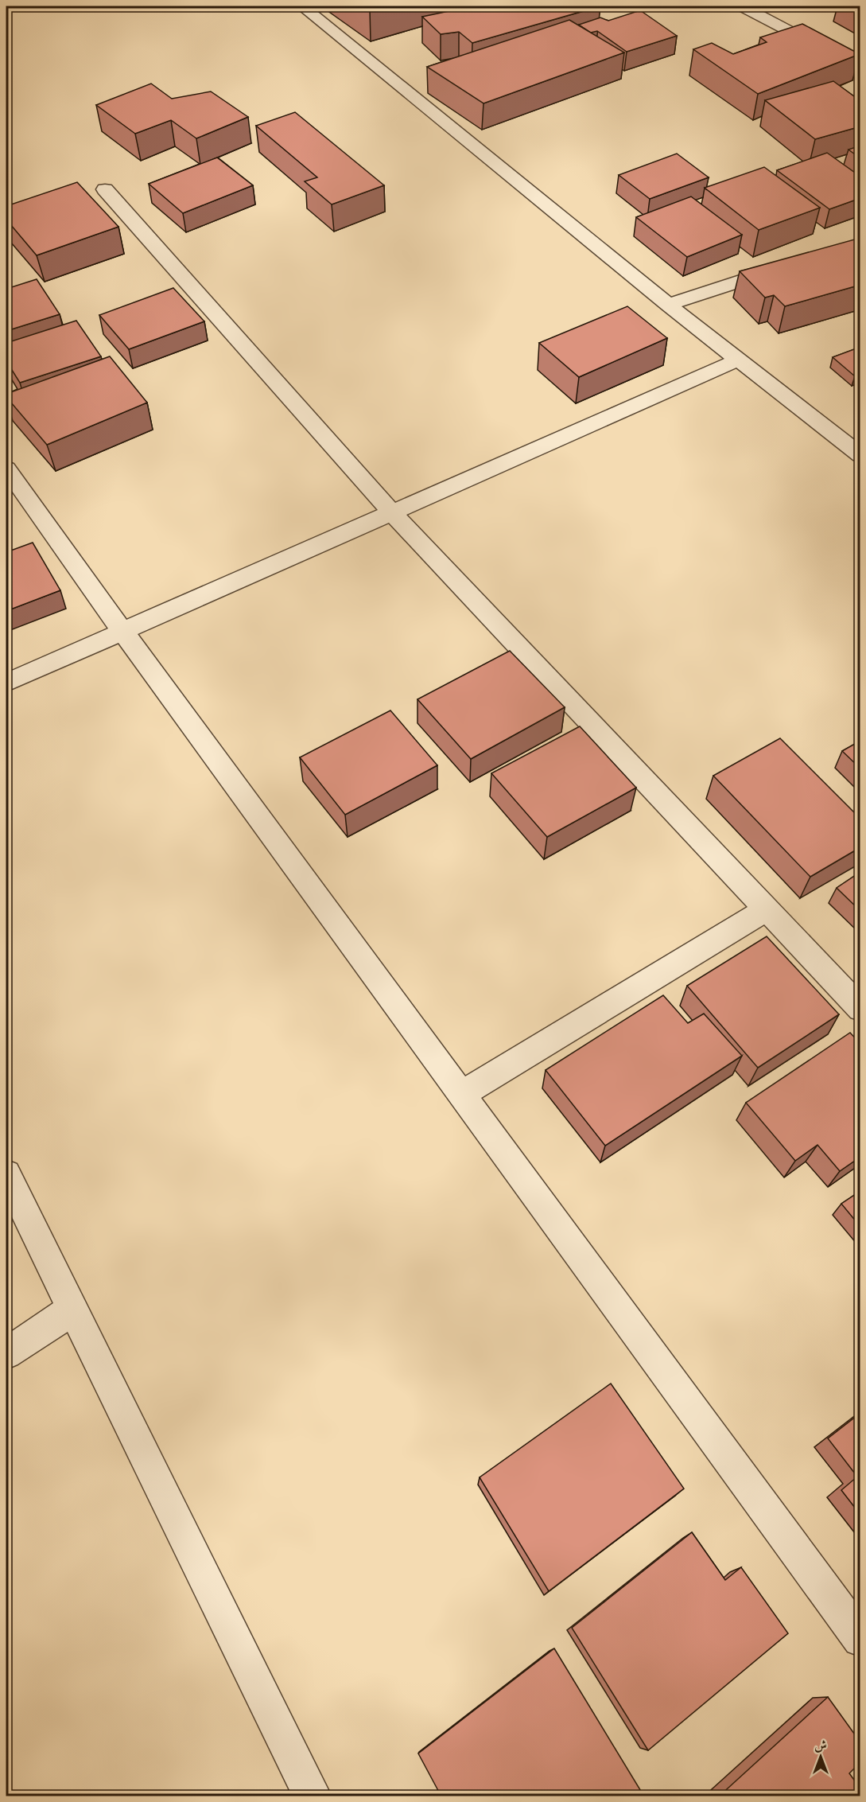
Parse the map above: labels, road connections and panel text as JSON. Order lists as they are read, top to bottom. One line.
{"north":"top"}
